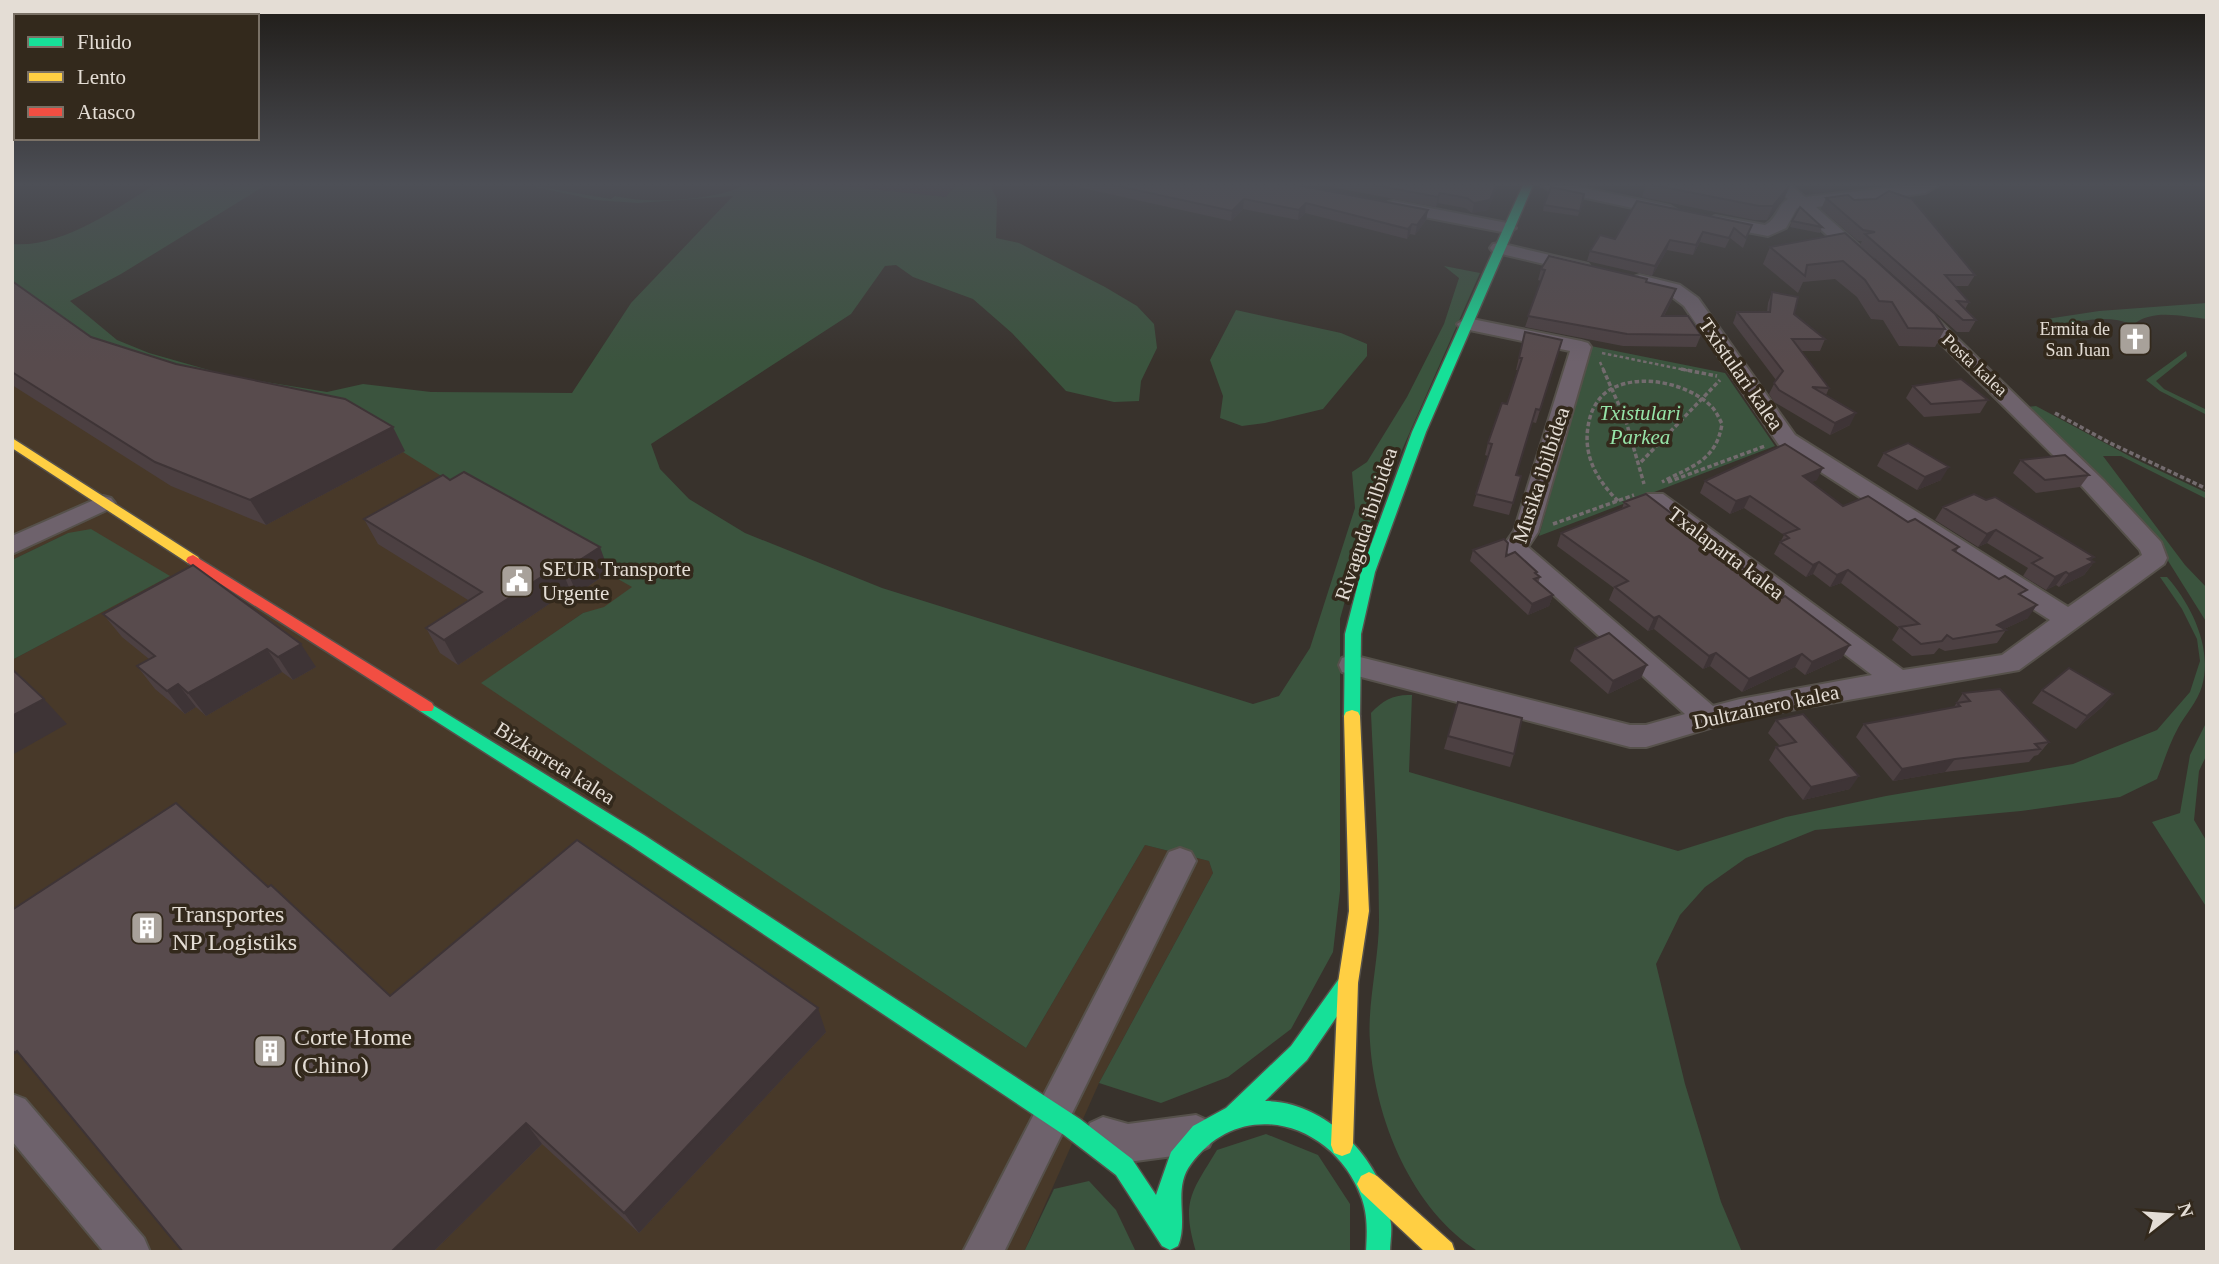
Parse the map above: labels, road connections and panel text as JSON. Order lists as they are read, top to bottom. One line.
{"streets":{"street":["Posta kalea","Txistulari kalea","Musika ibilbidea","Rivaguda ibilbidea","Txalaparta kalea","Dultzainero kalea","Bizkarreta kalea"]},"crossings":[["Posta kalea","Dultzainero kalea"],["Txistulari kalea","Dultzainero kalea"],["Musika ibilbidea","Rivaguda ibilbidea"],["Musika ibilbidea","Dultzainero kalea"],["Rivaguda ibilbidea","Dultzainero kalea"],["Txalaparta kalea","Dultzainero kalea"]],"parks":["Txistulari Parkea"],"places":{"church":["Ermita de San Juan"],"public building":["SEUR Transporte Urgente"],"building":["Transportes NP Logistiks","Corte Home (Chino)"]},"legend":["Fluido","Lento","Atasco"],"north":"right"}
